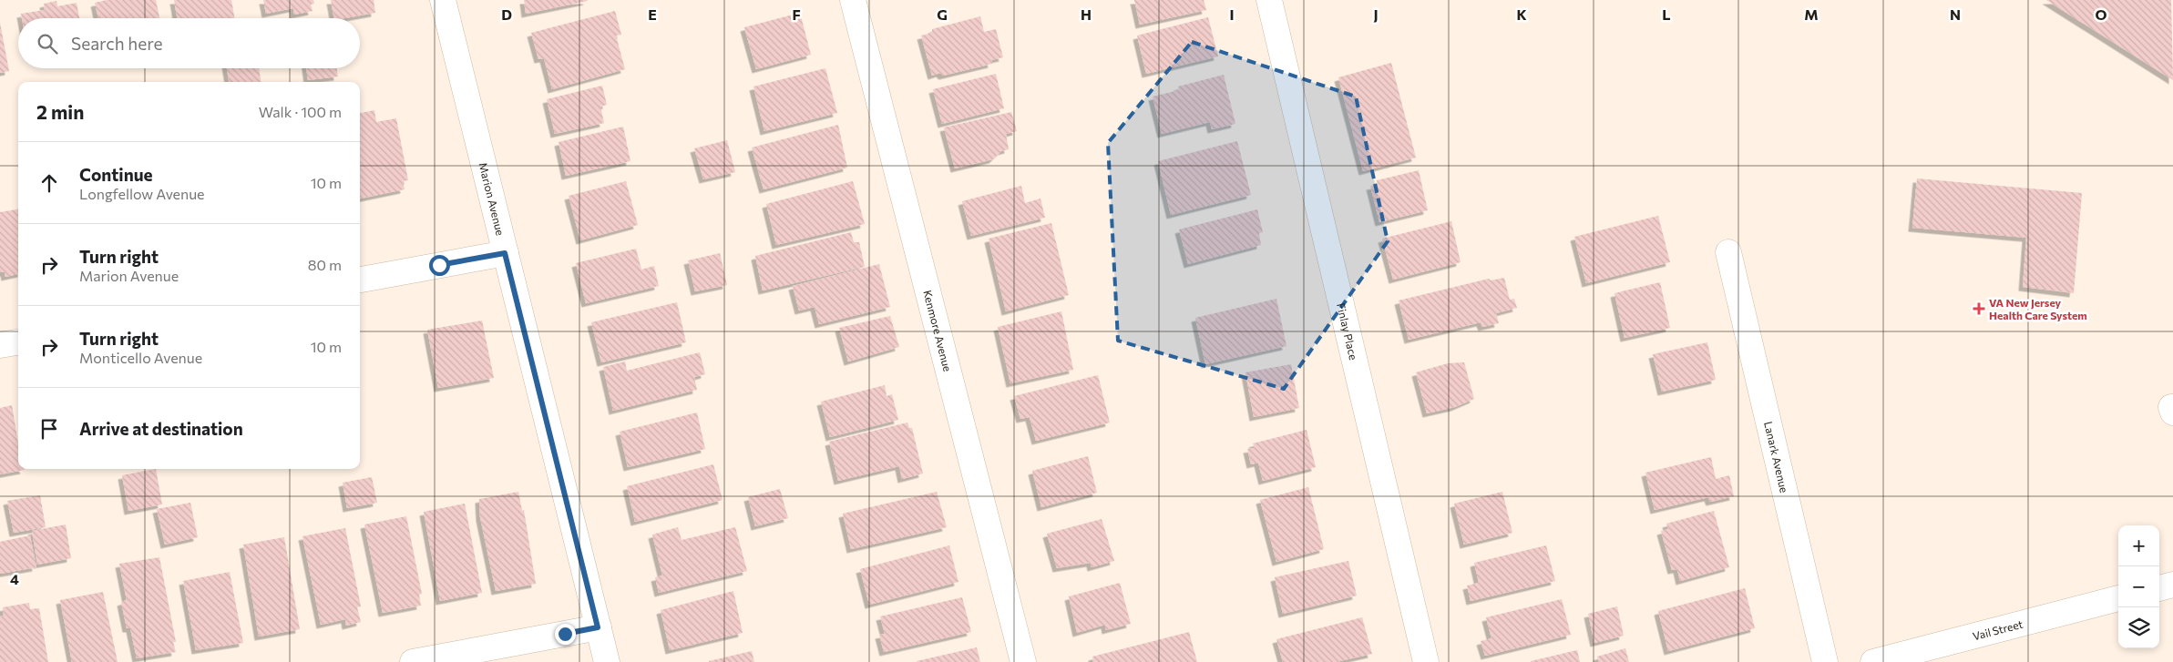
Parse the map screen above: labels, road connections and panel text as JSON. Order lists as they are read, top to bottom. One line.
{"streets":{"street":["Marion Avenue","Kenmore Avenue","Finlay Place","Lanark Avenue","Vail Street"]},"places":{"health":["VA New Jersey Health Care System"]},"page":{"search":"Search here","heading":["2 min","Walk · 100 m"],"list":[["Continue","Longfellow Avenue","10 m"],["Turn right","Marion Avenue","80 m"],["Turn right","Monticello Avenue","10 m"],"Arrive at destination"],"map_buttons":["+","−"]},"grid":{"columns":["D","E","F","G","H","I","J","K","L","M","N","O"],"rows":["4"]}}
